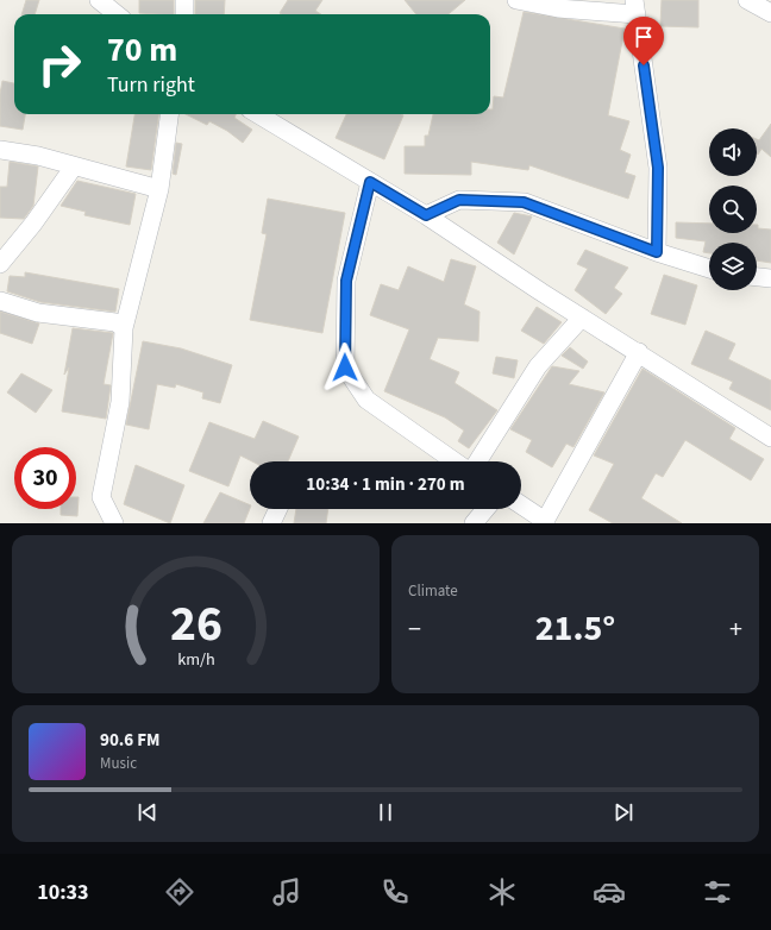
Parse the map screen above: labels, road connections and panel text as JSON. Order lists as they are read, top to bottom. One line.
{"page":{"turn":["70 m","Turn right"],"limit":"30","trip":"10:34 · 1 min · 270 m","tile":"Climate","heat":["−","21.5°","+"],"song":["90.6 FM","Music"],"tabs":"10:33","gauge":["26","km/h"]}}
